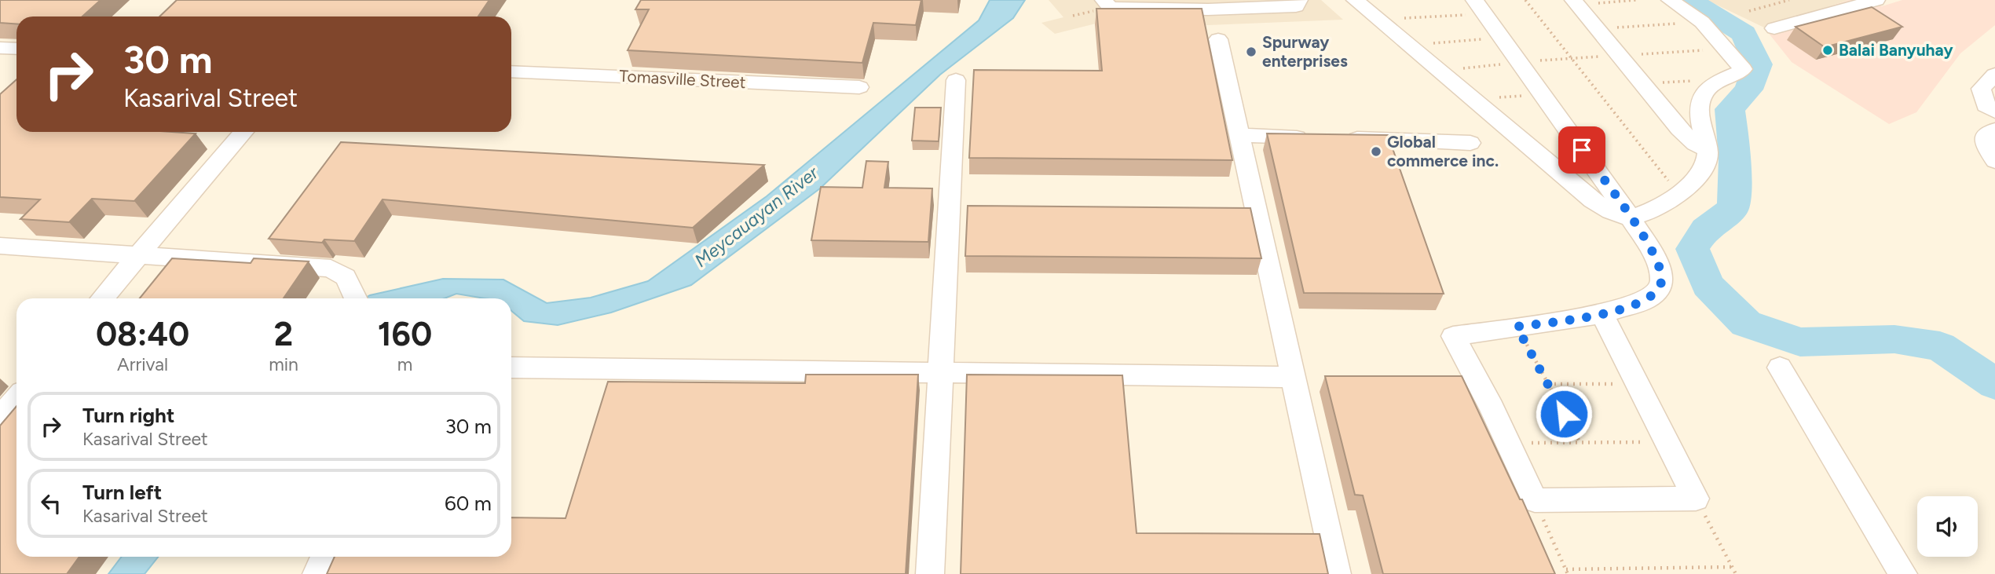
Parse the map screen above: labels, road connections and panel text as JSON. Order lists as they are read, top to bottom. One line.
{"streets":{"street":["Tomasville Street"]},"water":["Meycauayan River"],"places":["Balai Banyuhay","Spurway enterprises","Global commerce inc."],"page":{"turn":["30 m","Kasarival Street"],"eta":["08:40","Arrival","2","min","160","m"],"list":[{"name":"Turn right","note":"Kasarival Street","value":"30 m"},{"name":"Turn left","note":"Kasarival Street","value":"60 m"}]}}
